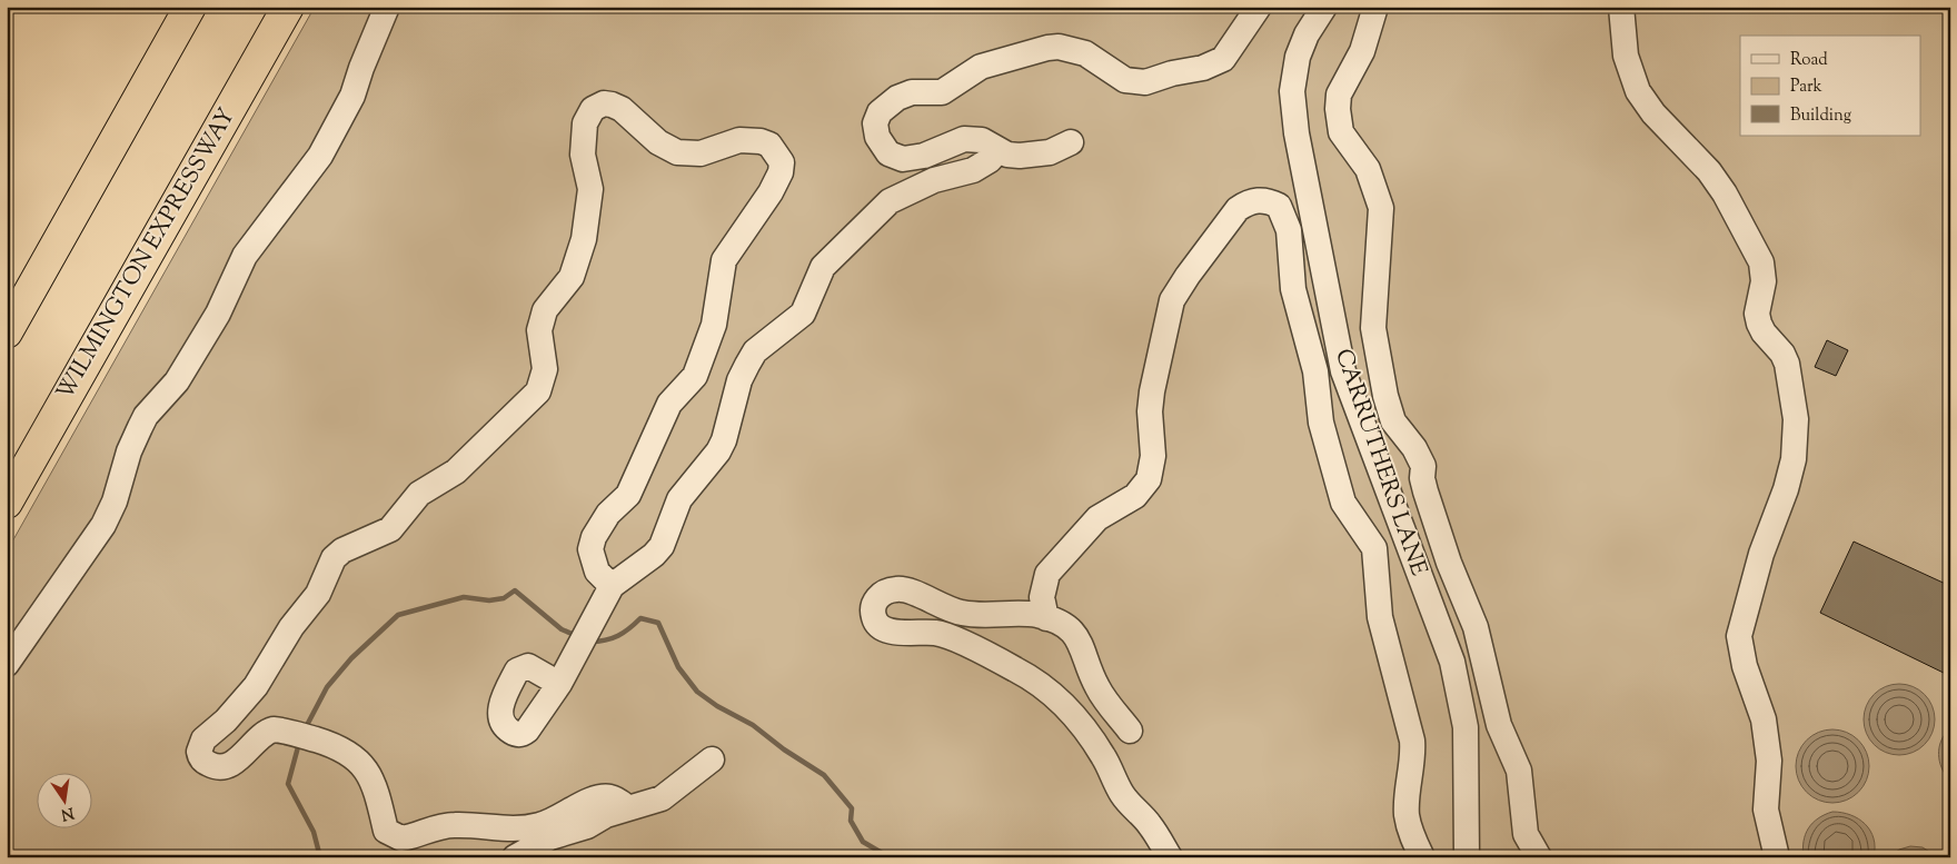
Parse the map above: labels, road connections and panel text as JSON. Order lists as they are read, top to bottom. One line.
{"streets":{"highway":["WILMINGTON EXPRESSWAY"],"street":["CARRUTHERS LANE"]},"legend":["Road","Park","Building"],"north":"bottom"}
